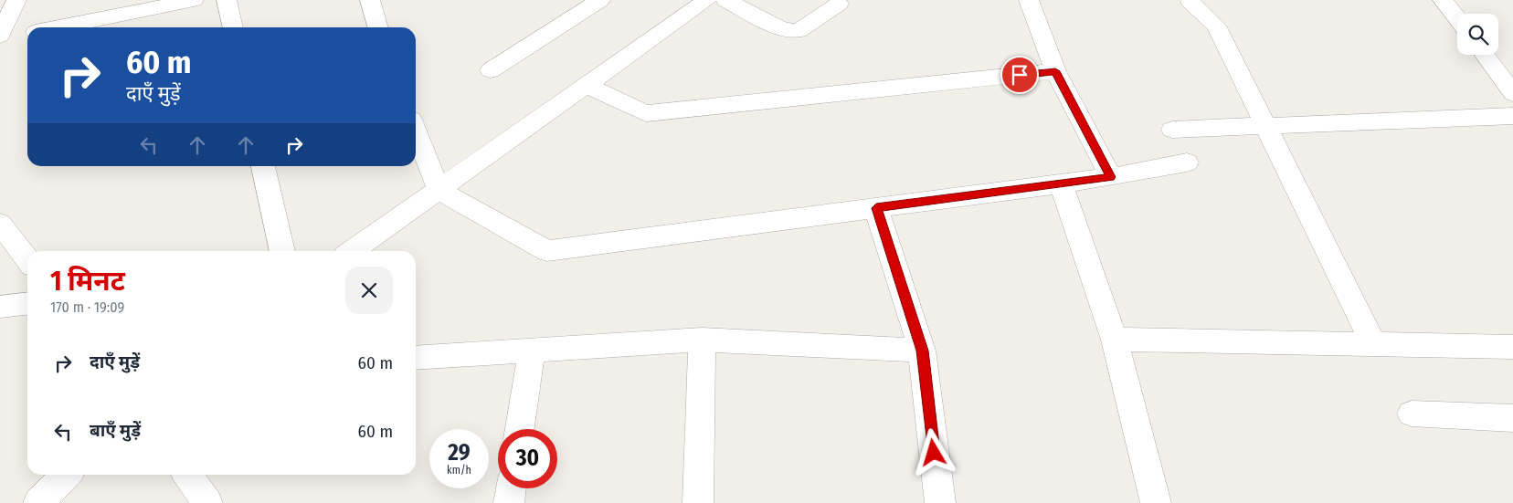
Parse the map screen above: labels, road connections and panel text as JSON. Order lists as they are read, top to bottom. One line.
{"page":{"turn":["60 m","दाएँ मुड़ें"],"heading":["1 मिनट","170 m · 19:09"],"list":[{"name":"दाएँ मुड़ें","value":"60 m"},{"name":"बाएँ मुड़ें","value":"60 m"}],"speed":"29 km/h","limit":"30"}}
